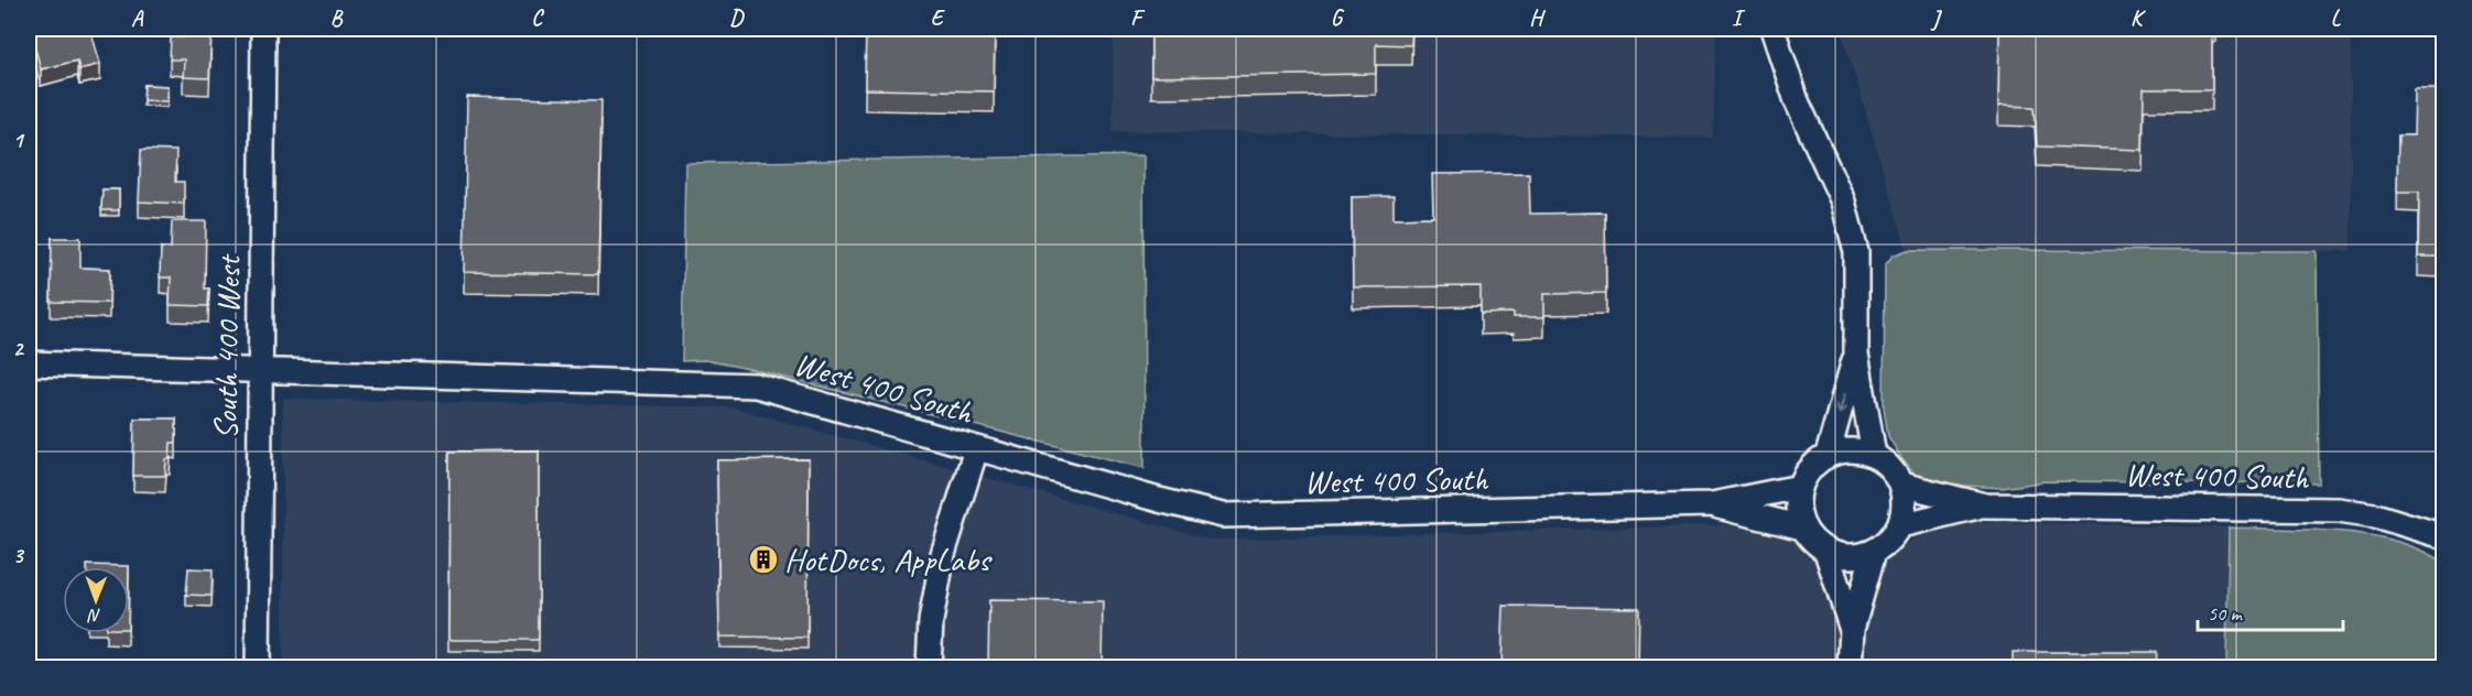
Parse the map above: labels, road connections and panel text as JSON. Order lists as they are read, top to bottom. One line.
{"streets":{"street":["South 400 West","West 400 South"]},"crossings":[["South 400 West","West 400 South"]],"places":{"building":["HotDocs, AppLabs"]},"scale_bar":"50 m","north":"bottom","grid":{"columns":["A","B","C","D","E","F","G","H","I","J","K","L"],"rows":["1","2","3"]}}
